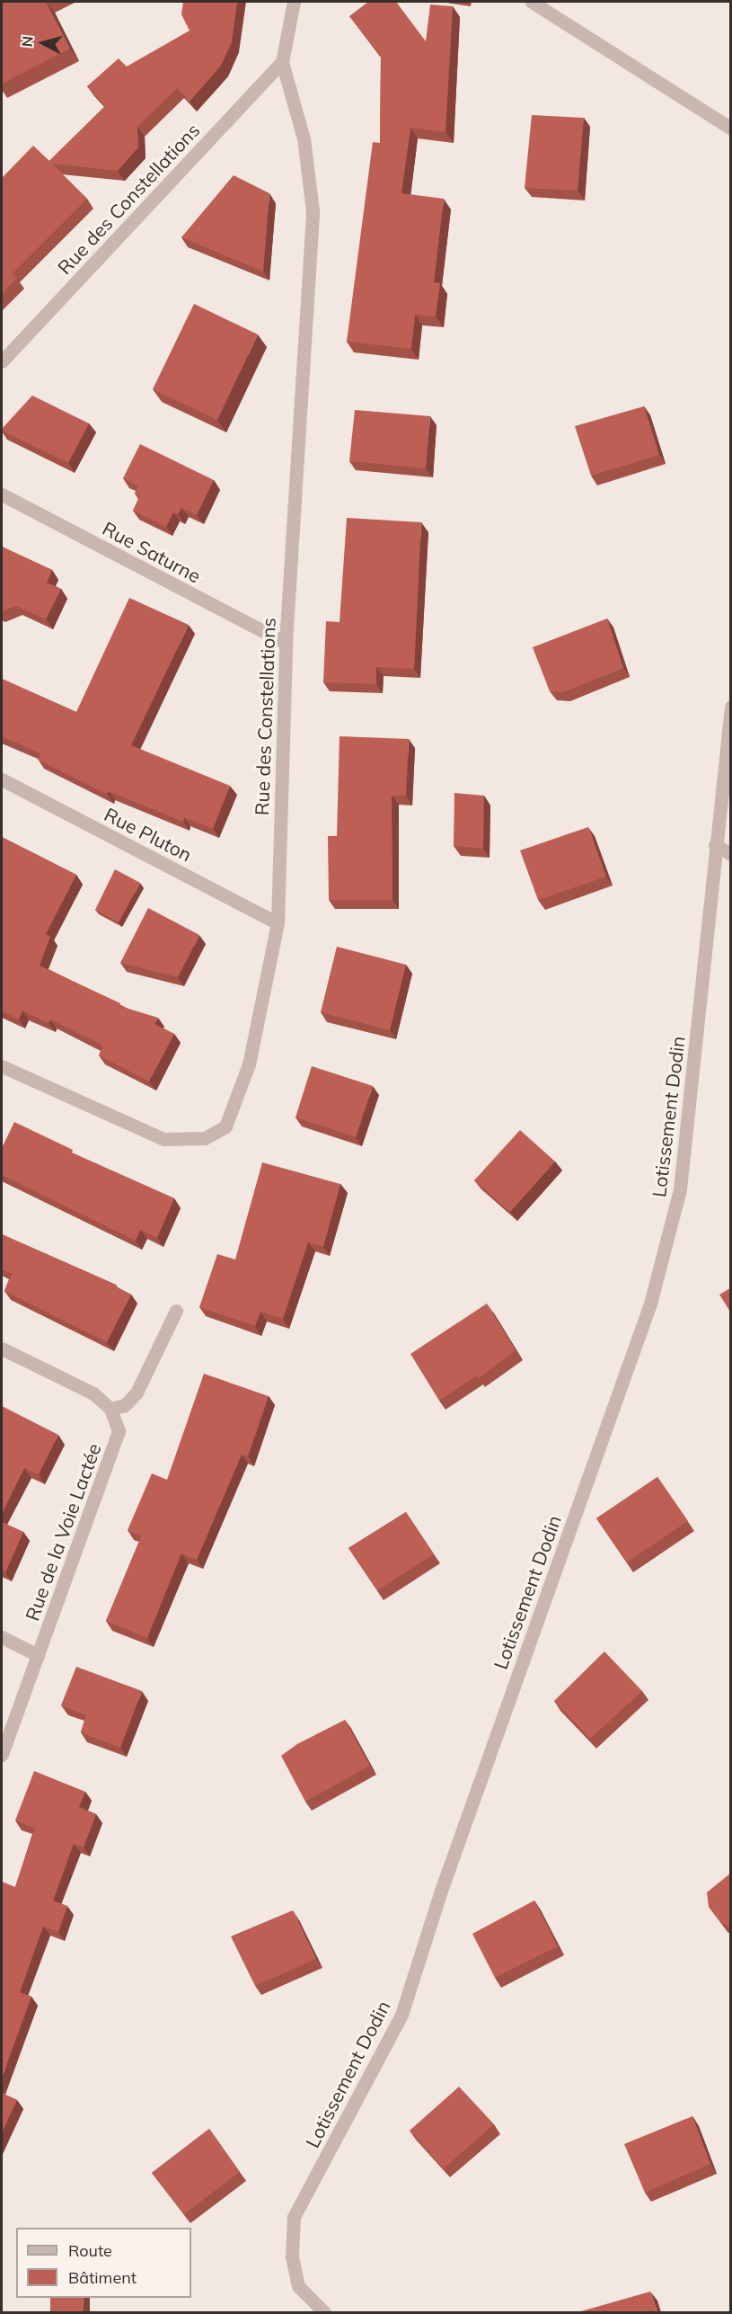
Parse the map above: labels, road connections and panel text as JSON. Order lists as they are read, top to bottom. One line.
{"streets":{"street":["Rue des Constellations","Rue Saturne","Rue Pluton","Lotissement Dodin","Rue de la Voie Lactée"]},"crossings":[["Rue des Constellations","Rue Saturne"],["Rue des Constellations","Rue Pluton"]],"legend":["Route","Bâtiment"],"north":"left"}
